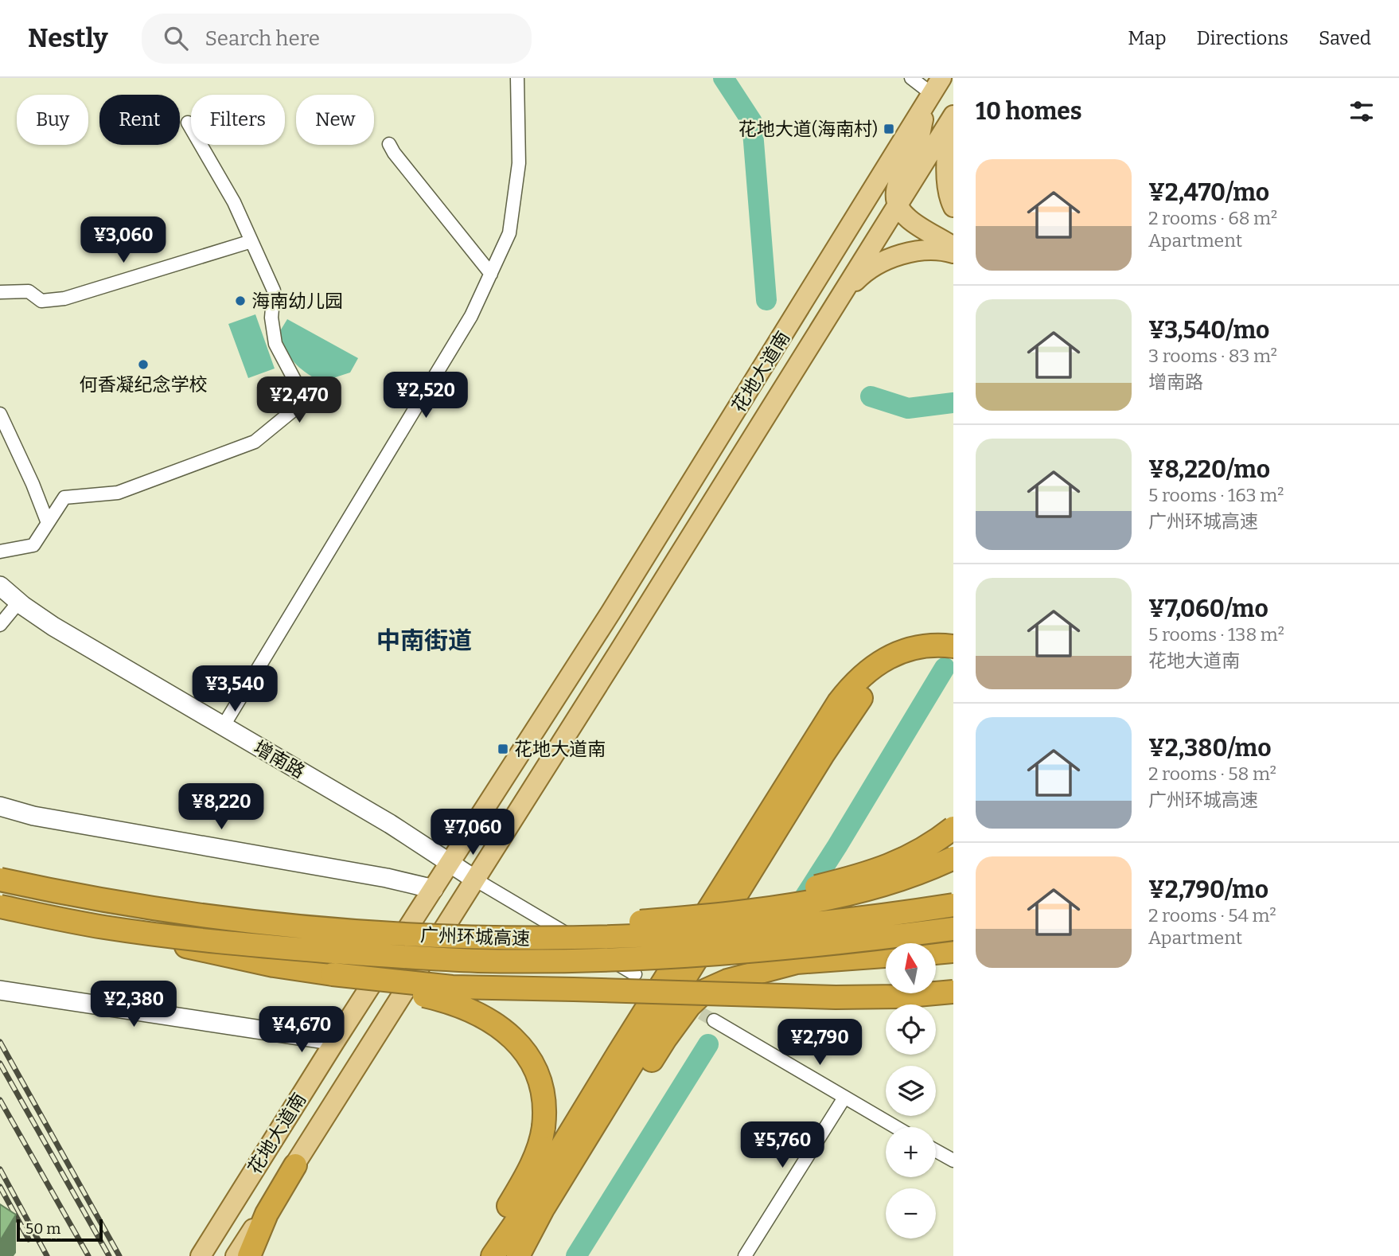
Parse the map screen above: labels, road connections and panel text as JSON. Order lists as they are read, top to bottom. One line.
{"streets":{"highway":["广州环城高速"],"main road":["花地大道南"],"street":["增南路"]},"crossings":[["花地大道南","增南路"]],"districts":["中南街道"],"places":{"transit":["花地大道(海南村)","花地大道南"],"other":["海南幼儿园","何香凝纪念学校"]},"scale_bar":"50 m","north":"top","page":{"header":"Nestly","search":"Search here","nav":["Map","Directions","Saved"],"heading":"10 homes","chip":["Buy","Rent","Filters","New"],"list":[{"name":"¥2,470/mo","note":"2 rooms · 68 m² · Apartment"},{"name":"¥3,540/mo","note":"3 rooms · 83 m² · 增南路"},{"name":"¥8,220/mo","note":"5 rooms · 163 m² · 广州环城高速"},{"name":"¥7,060/mo","note":"5 rooms · 138 m² · 花地大道南"},{"name":"¥2,380/mo","note":"2 rooms · 58 m² · 广州环城高速"},{"name":"¥2,790/mo","note":"2 rooms · 54 m² · Apartment"}],"price":["¥3,060","¥2,520","¥2,470","¥3,540","¥8,220","¥7,060","¥2,380","¥4,670","¥2,790","¥5,760"],"map_buttons":["+","−"],"scale":"50 m"}}
